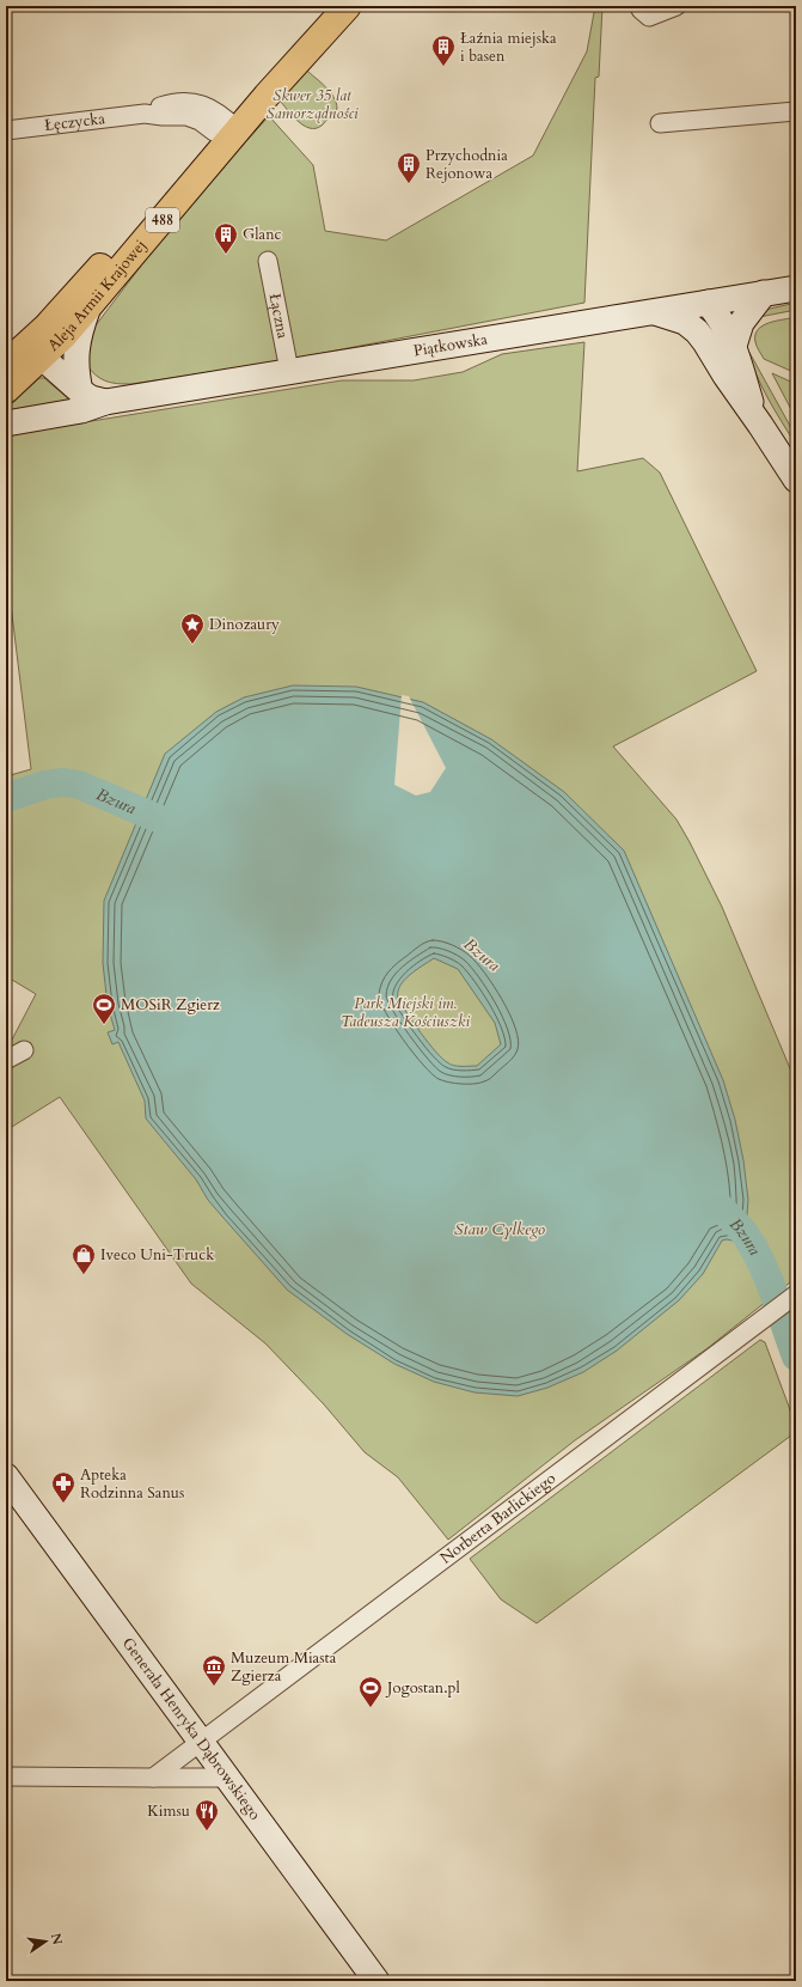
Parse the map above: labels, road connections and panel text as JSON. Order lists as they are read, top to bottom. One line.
{"streets":{"main road":["488","Aleja Armii Krajowej"],"street":["Łęczycka","Łączna","Piątkowska","Norberta Barlickiego","Generała Henryka Dąbrowskiego"]},"crossings":[["Łęczycka","488"],["Łęczycka","Aleja Armii Krajowej"],["488","Aleja Armii Krajowej"],["Łączna","Piątkowska"],["Norberta Barlickiego","Generała Henryka Dąbrowskiego"]],"water":["Bzura","Staw Cylkego"],"parks":["Skwer 35 lat Samorządności","Park Miejski im. Tadeusza Kościuszki"],"places":{"building":["Łaźnia miejska i basen","Przychodnia Rejonowa","Glanc"],"place":["Dinozaury"],"sports":["MOSiR Zgierz","Jogostan.pl"],"shop":["Iveco Uni-Truck"],"pharmacy":["Apteka Rodzinna Sanus"],"museum":["Muzeum Miasta Zgierza"],"restaurant":["Kimsu"]},"north":"right"}
